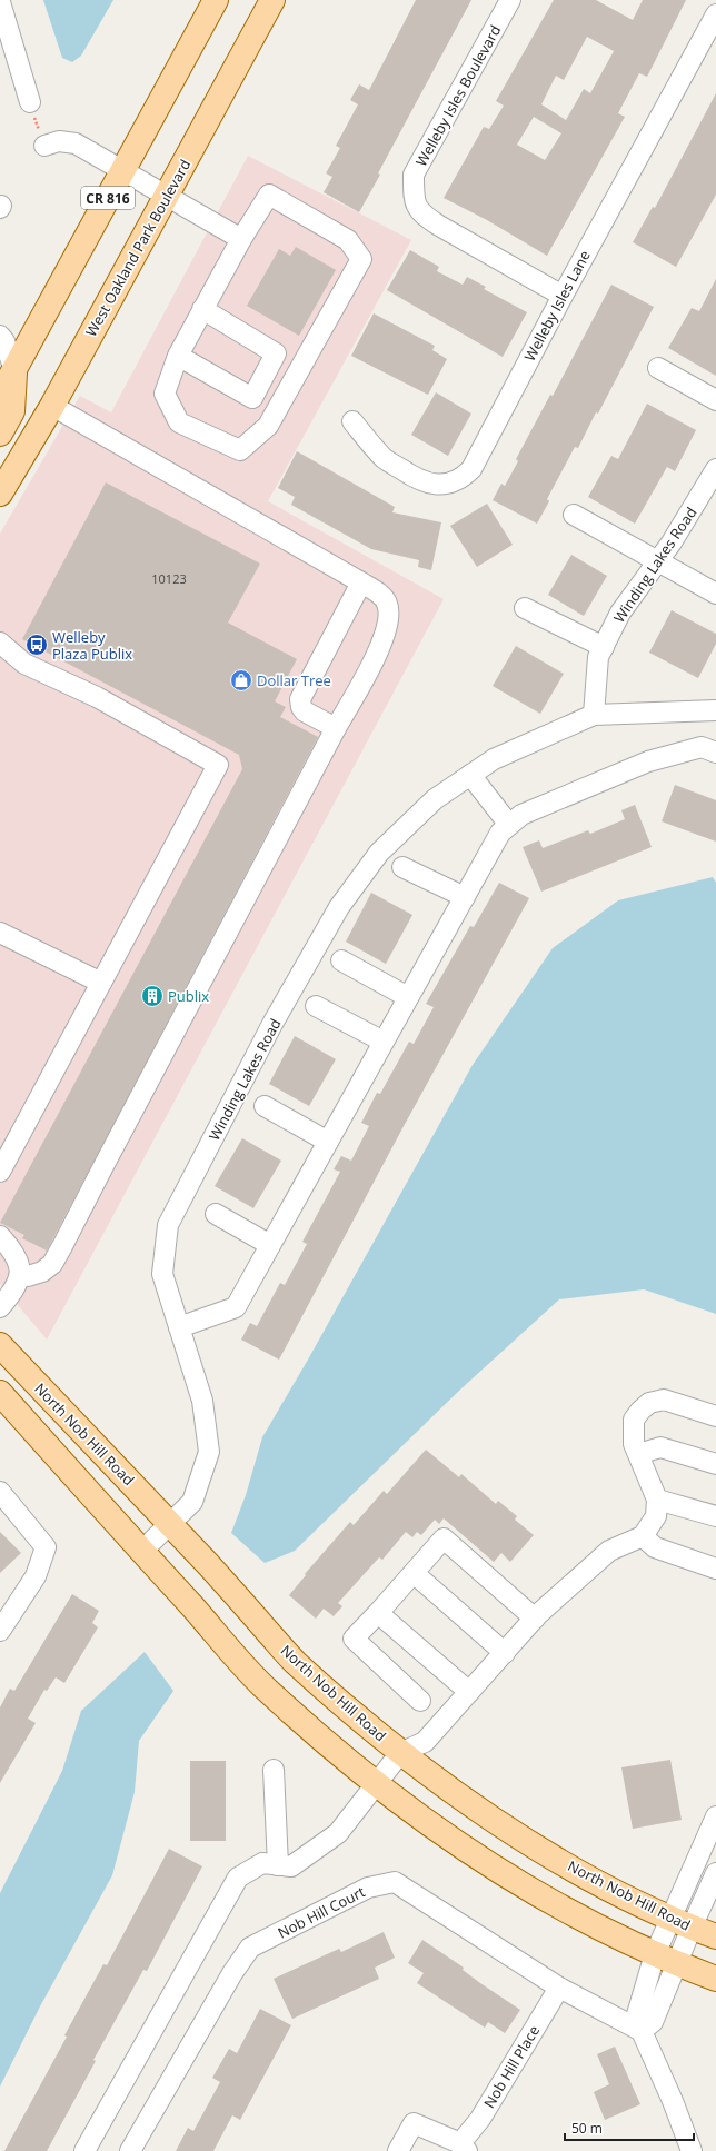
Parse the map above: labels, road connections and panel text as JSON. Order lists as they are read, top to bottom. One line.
{"streets":{"main road":["CR 816","West Oakland Park Boulevard","North Nob Hill Road"],"street":["Welleby Isles Boulevard","Welleby Isles Lane","Winding Lakes Road","Nob Hill Court","Nob Hill Place"]},"crossings":[["Welleby Isles Boulevard","Welleby Isles Lane"],["Winding Lakes Road","North Nob Hill Road"],["Nob Hill Court","Nob Hill Place"]],"places":{"bus stop":["Welleby Plaza Publix"],"shop":["Dollar Tree"],"building":["Publix"]},"house_numbers":["10123"],"scale_bar":"50 m"}
